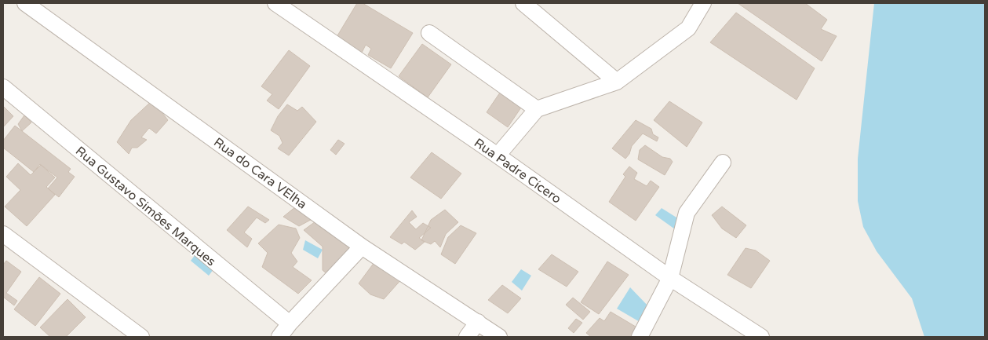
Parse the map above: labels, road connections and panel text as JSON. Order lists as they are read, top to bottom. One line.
{"streets":{"street":["Rua Padre Cícero","Rua do Cara VElha","Rua Gustavo Simões Marques"]}}
